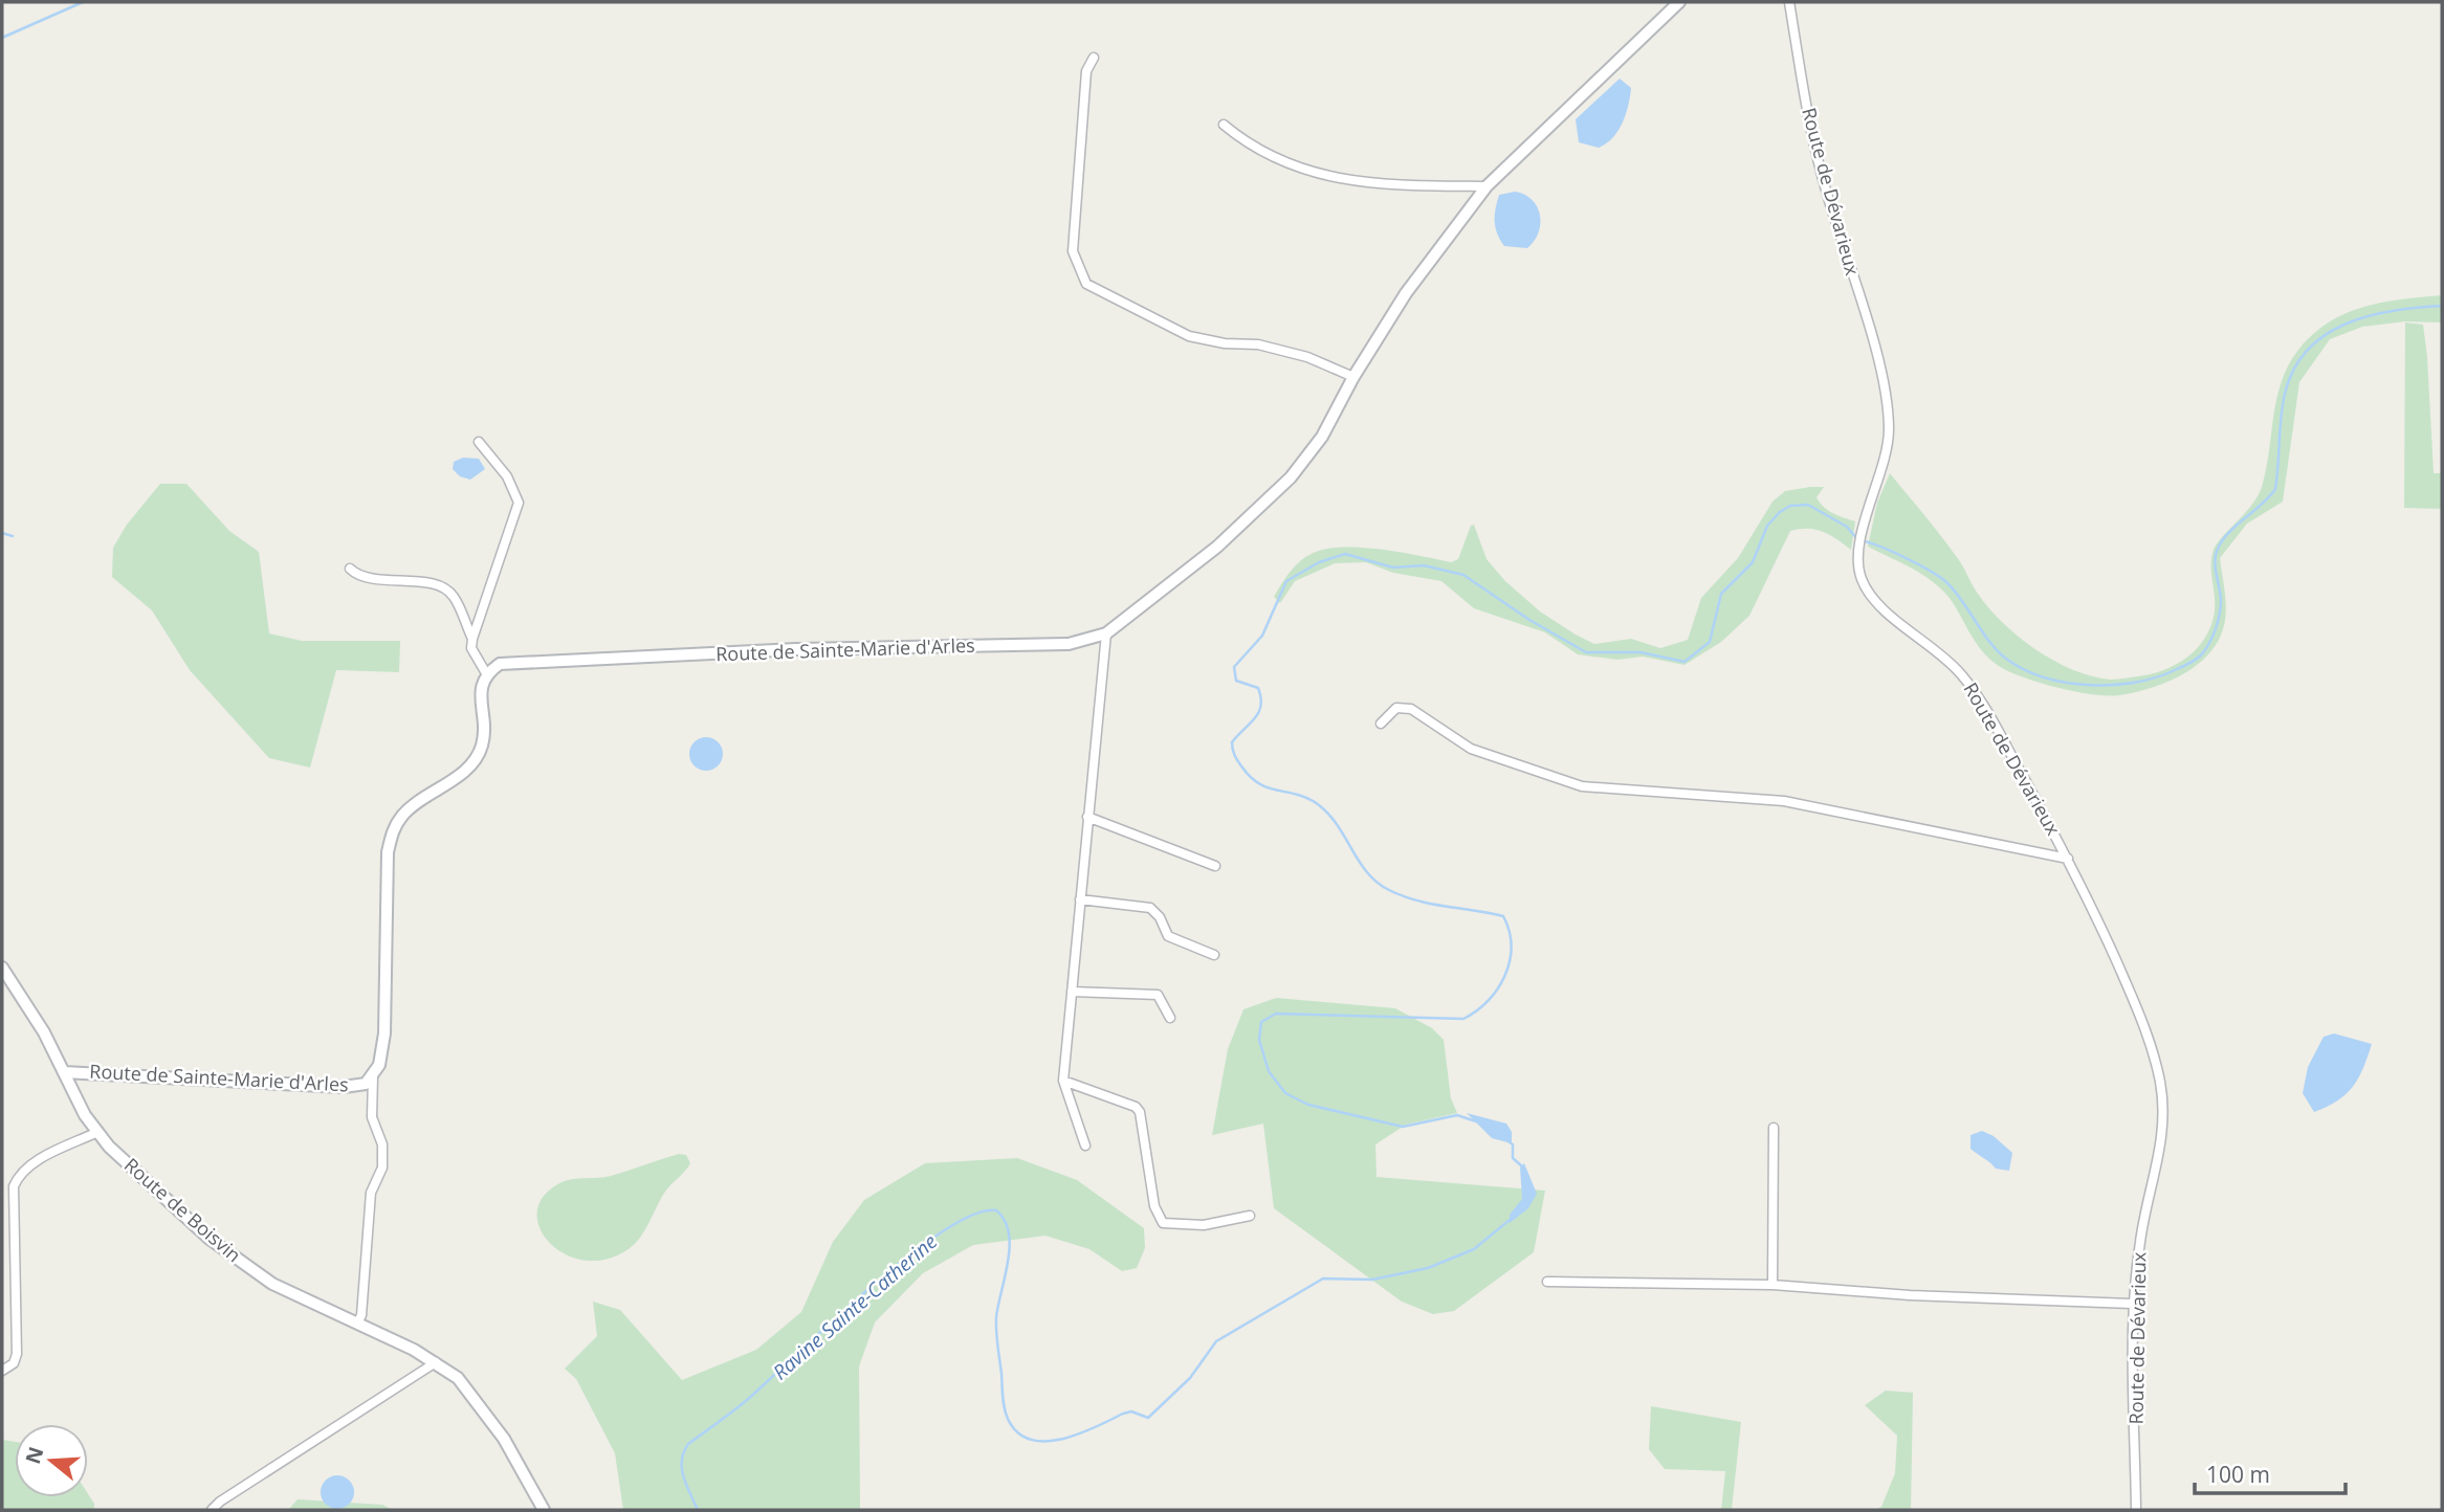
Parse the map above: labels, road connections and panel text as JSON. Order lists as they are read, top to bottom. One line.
{"streets":{"main road":["Route de Sainte-Marie d'Arles","Route de Boisvin"],"street":["Route de Dévarieux"]},"crossings":[["Route de Sainte-Marie d'Arles","Route de Boisvin"]],"water":["Ravine Sainte-Catherine"],"scale_bar":"100 m","north":"left"}
